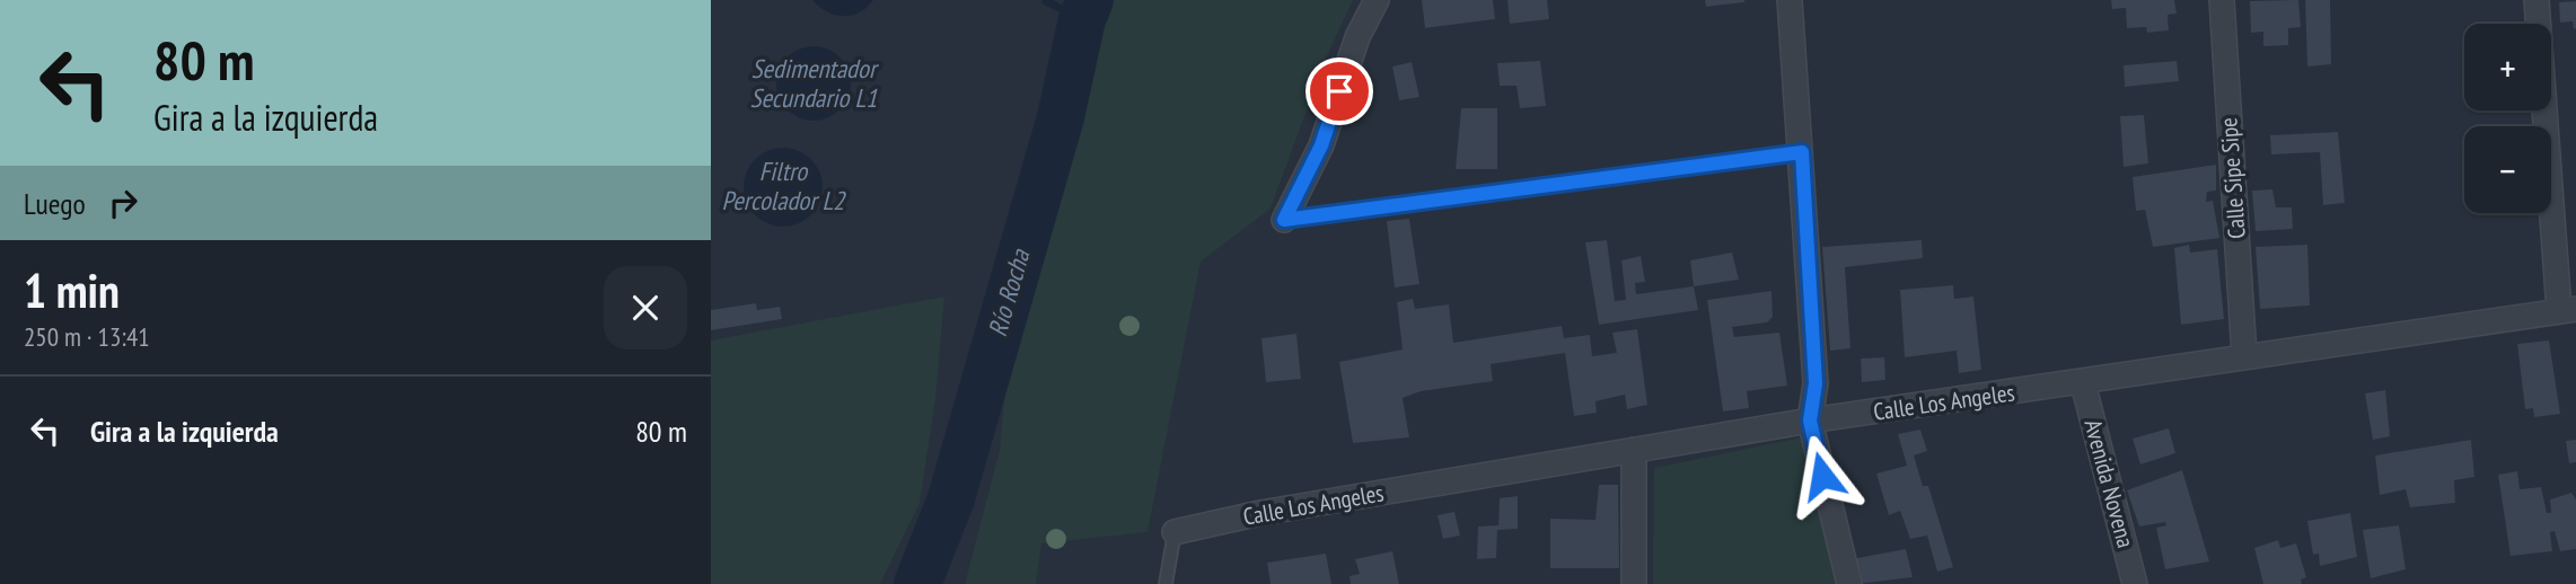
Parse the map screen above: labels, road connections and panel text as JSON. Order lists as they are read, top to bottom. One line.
{"streets":{"street":["Calle Sipe Sipe","Calle Los Angeles","Avenida Novena"]},"crossings":[["Calle Sipe Sipe","Calle Los Angeles"],["Calle Los Angeles","Avenida Novena"]],"water":["Sedimentador Secundario L1","Filtro Percolador L2","Río Rocha"],"page":{"turn":["80 m","Gira a la izquierda"],"map_buttons":["+","−"],"then":"Luego","heading":["1 min","250 m · 13:41"],"list":[{"name":"Gira a la izquierda","value":"80 m"}]}}
